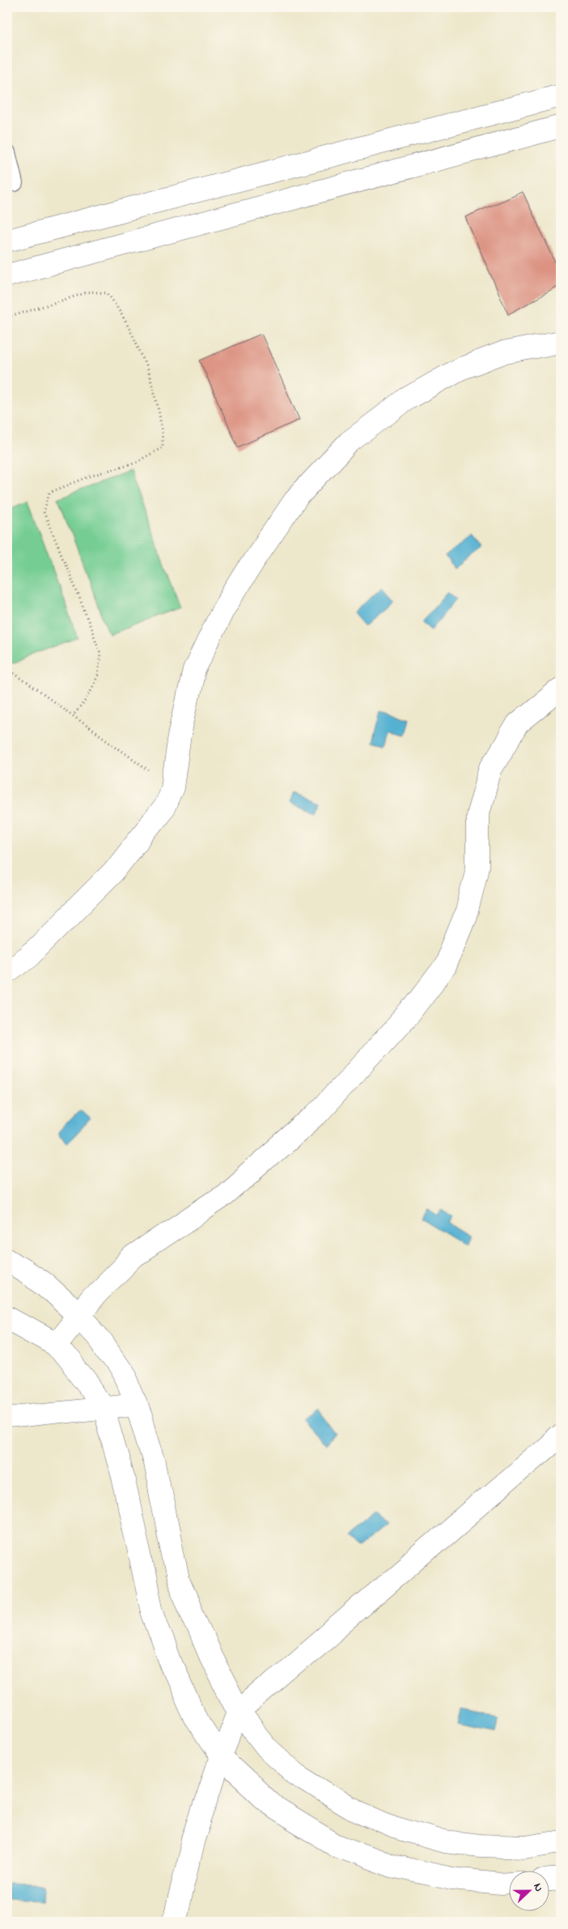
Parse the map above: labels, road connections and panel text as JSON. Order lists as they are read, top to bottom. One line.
{"north":"right"}
